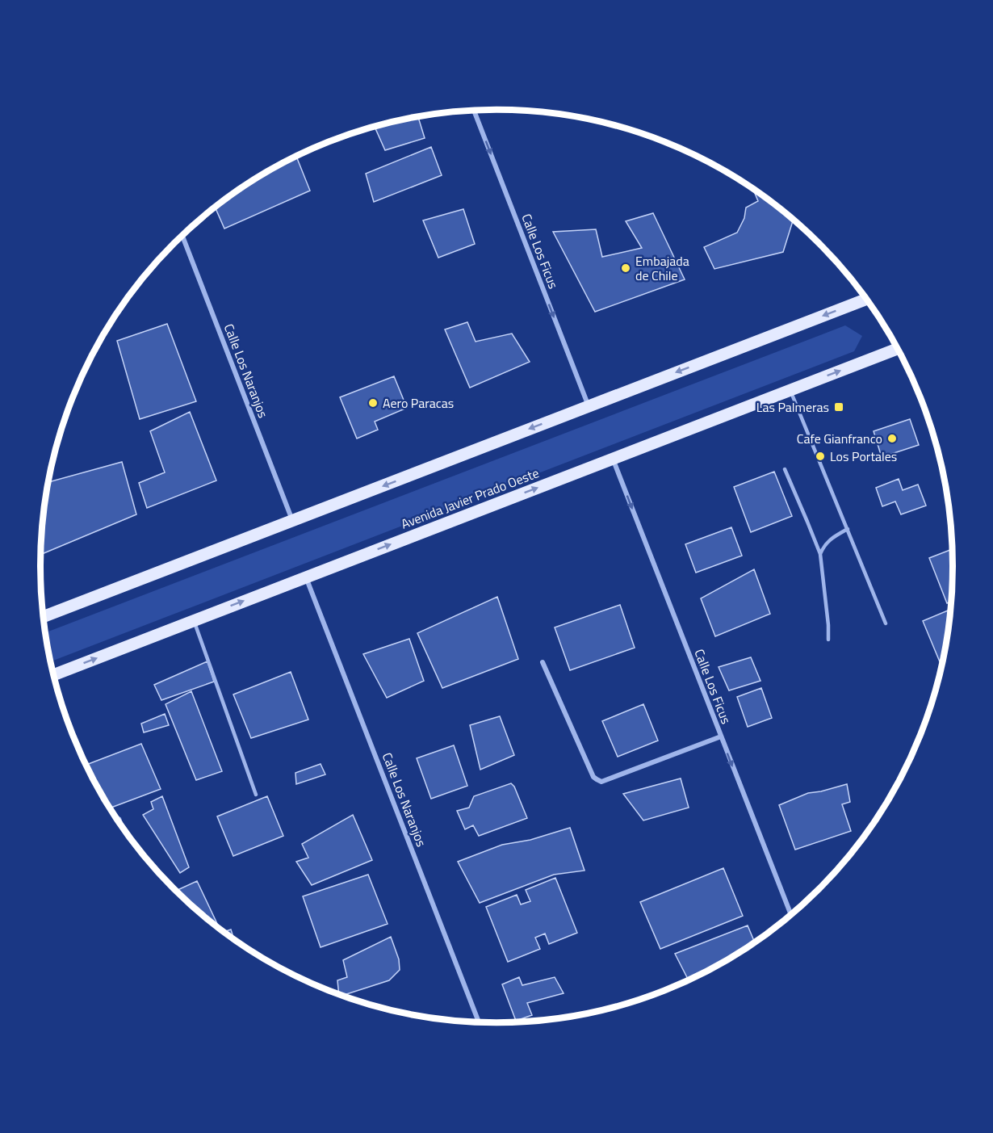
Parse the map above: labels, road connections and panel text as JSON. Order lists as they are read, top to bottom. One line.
{"streets":{"main road":["Avenida Javier Prado Oeste"],"street":["Calle Los Ficus","Calle Los Naranjos"]},"crossings":[["Calle Los Ficus","Avenida Javier Prado Oeste"],["Calle Los Naranjos","Avenida Javier Prado Oeste"]],"one_way":["Calle Los Ficus"],"places":{"other":["Embajada de Chile","Aero Paracas","Cafe Gianfranco","Los Portales"],"transit":["Las Palmeras"]}}
